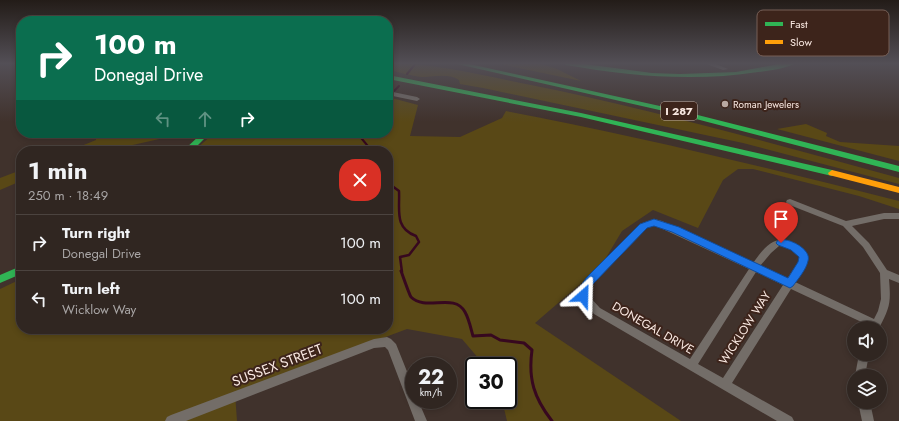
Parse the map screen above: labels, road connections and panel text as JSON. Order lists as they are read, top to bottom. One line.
{"streets":{"main road":["I 287"],"street":["DONEGAL DRIVE","WICKLOW WAY","SUSSEX STREET"]},"crossings":[["DONEGAL DRIVE","WICKLOW WAY"]],"places":["Roman Jewelers"],"legend":["Fast","Slow"],"page":{"turn":["100 m","Donegal Drive"],"heading":["1 min","250 m · 18:49"],"list":[{"name":"Turn right","note":"Donegal Drive","value":"100 m"},{"name":"Turn left","note":"Wicklow Way","value":"100 m"}],"speed":"22 km/h","limit":"30"}}
